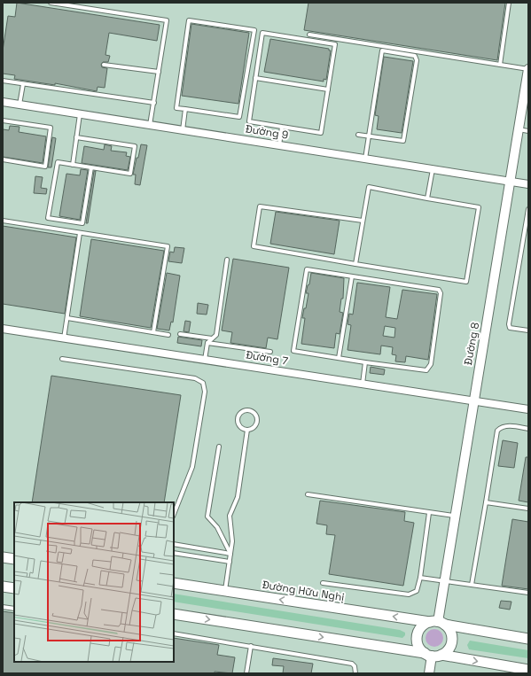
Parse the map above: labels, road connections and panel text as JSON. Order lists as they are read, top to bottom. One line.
{"streets":{"main road":["Đường Hữu Nghị"],"street":["Đường 9","Đường 8","Đường 7"]},"crossings":[["Đường 9","Đường 8"],["Đường 8","Đường 7"],["Đường 8","Đường Hữu Nghị"]]}
